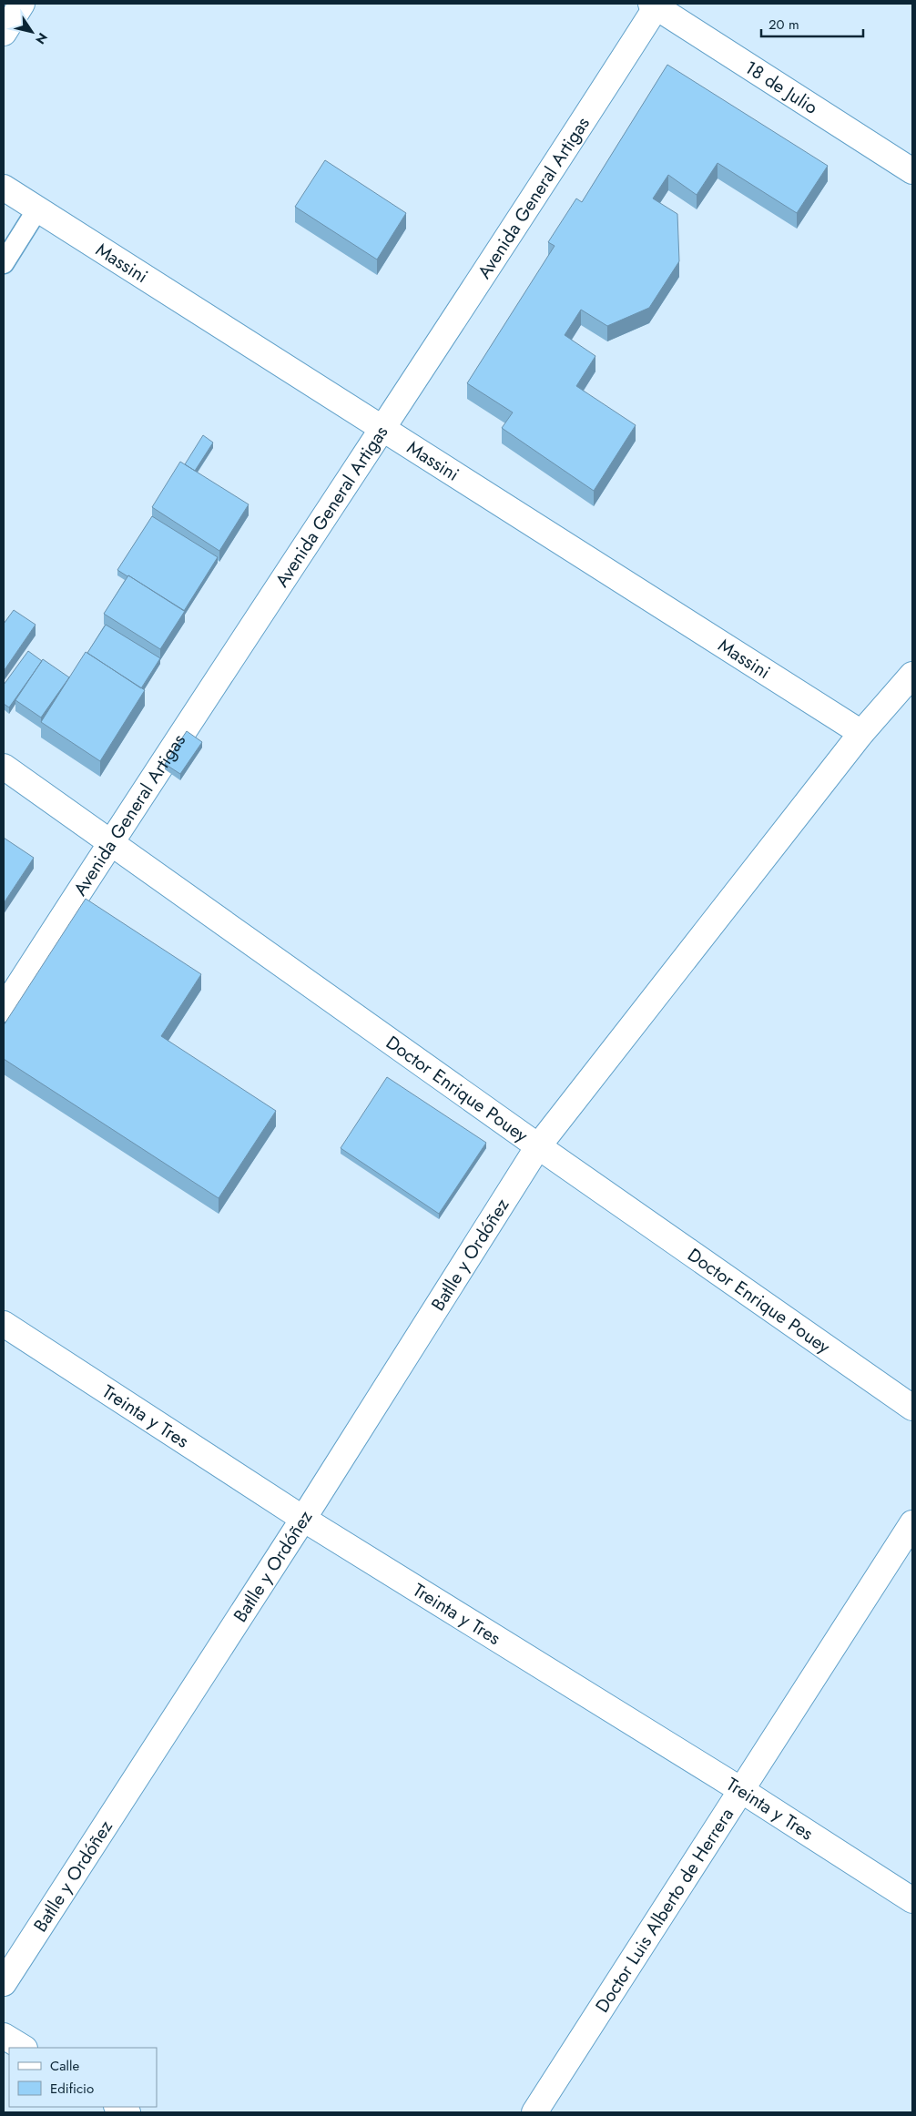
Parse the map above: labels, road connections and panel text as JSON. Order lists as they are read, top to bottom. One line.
{"streets":{"street":["18 de Julio","Avenida General Artigas","Massini","Doctor Enrique Pouey","Batlle y Ordóñez","Treinta y Tres","Doctor Luis Alberto de Herrera"]},"crossings":[["18 de Julio","Avenida General Artigas"],["Avenida General Artigas","Massini"],["Avenida General Artigas","Doctor Enrique Pouey"],["Massini","Batlle y Ordóñez"],["Doctor Enrique Pouey","Batlle y Ordóñez"],["Batlle y Ordóñez","Treinta y Tres"],["Treinta y Tres","Doctor Luis Alberto de Herrera"]],"legend":["Calle","Edificio"],"scale_bar":"20 m","north":"bottom right"}
